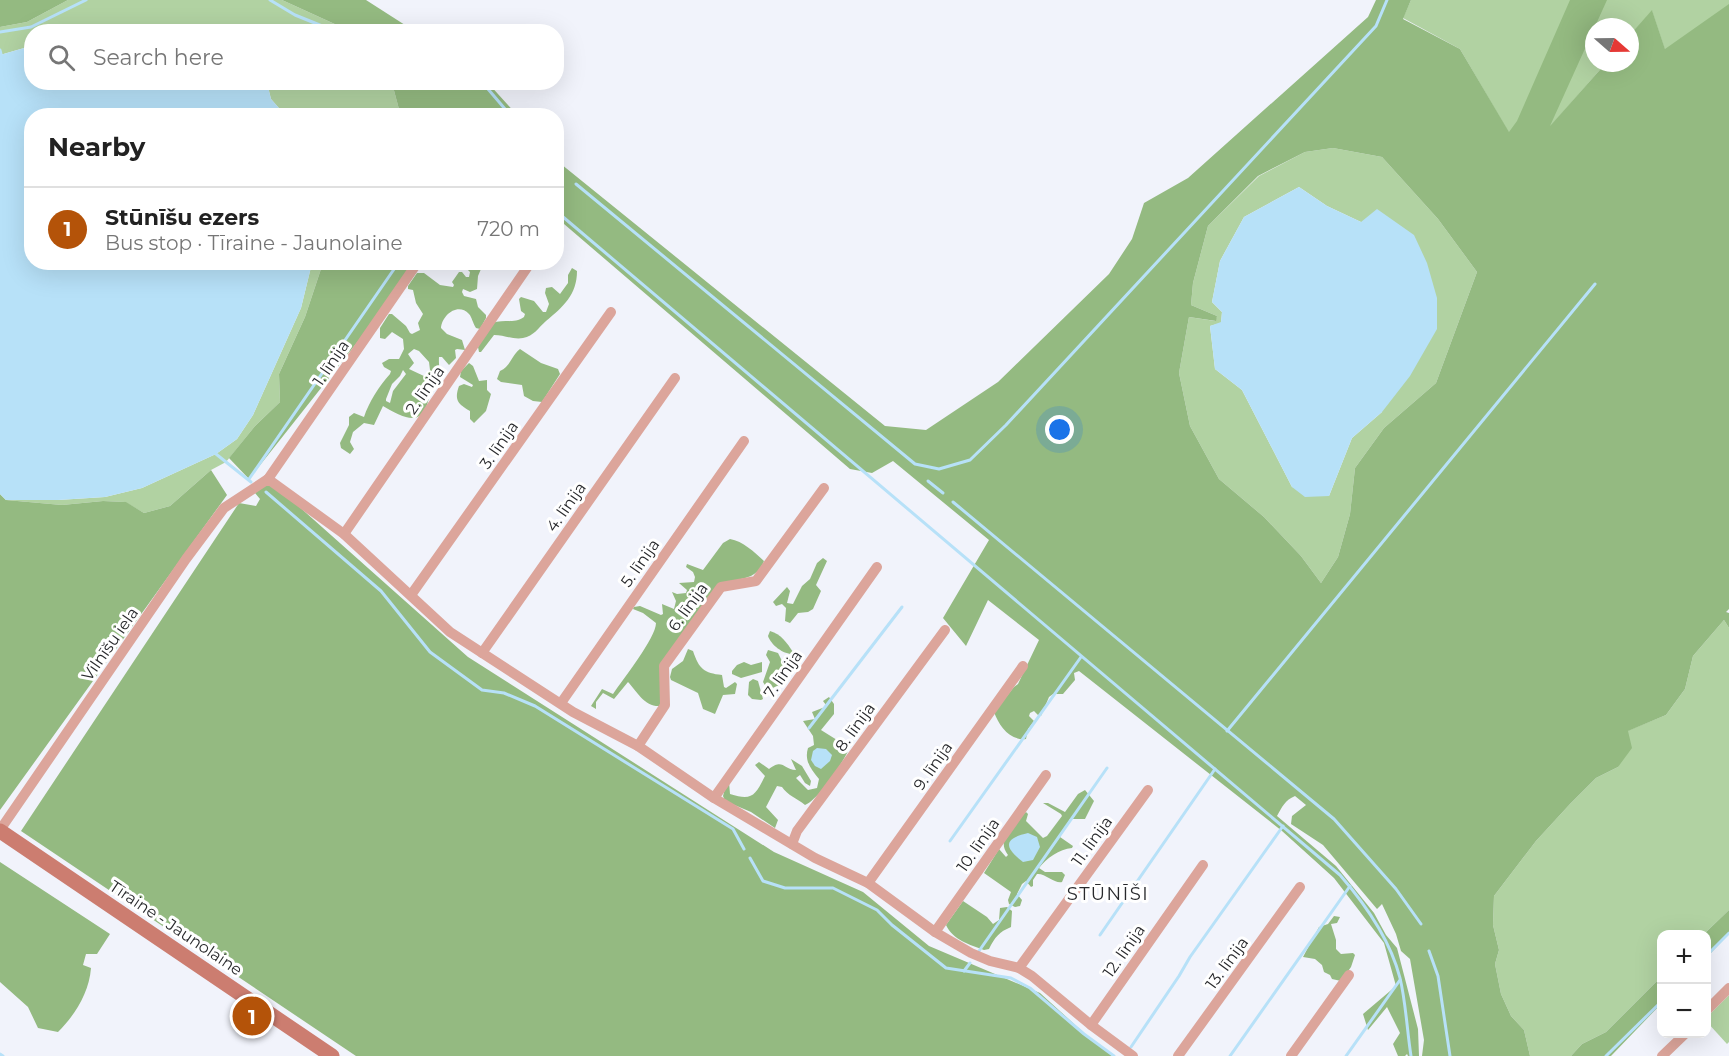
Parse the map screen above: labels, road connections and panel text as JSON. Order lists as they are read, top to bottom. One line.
{"streets":{"main road":["Tīraine - Jaunolaine"],"street":["1. līnija","2. līnija","3. līnija","4. līnija","5. līnija","6. līnija","Vilnīšu iela","7. līnija","8. līnija","9. līnija","11. līnija","10. līnija","12. līnija","13. līnija"]},"crossings":[["1. līnija","Vilnīšu iela"],["Vilnīšu iela","Tīraine - Jaunolaine"]],"districts":["STŪNĪŠI"],"north":"right","page":{"search":"Search here","heading":"Nearby","list":[{"mark":"1","name":"Stūnīšu ezers","note":"Bus stop · Tīraine - Jaunolaine","value":"720 m"}],"map_buttons":["+","−"],"pins":"1"}}
